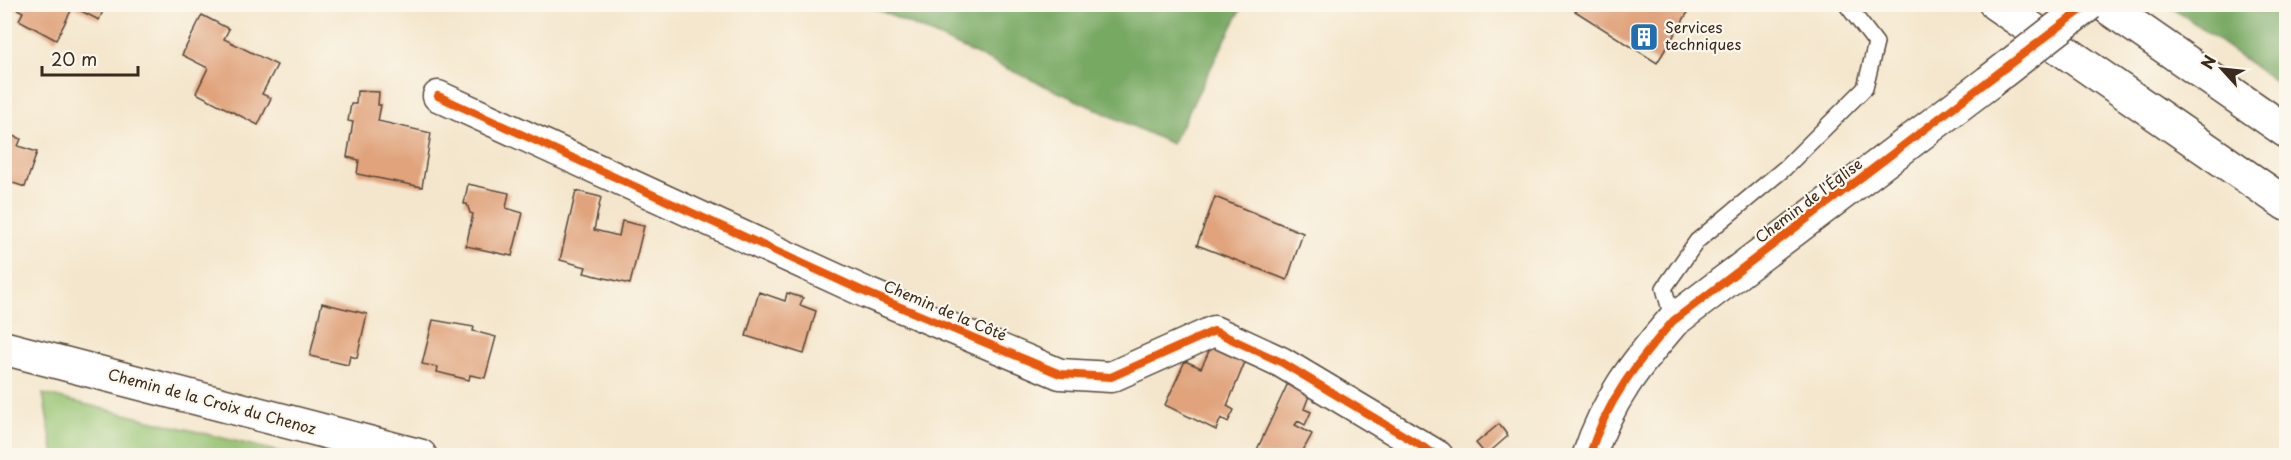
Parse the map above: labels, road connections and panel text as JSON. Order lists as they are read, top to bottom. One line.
{"streets":{"main road":["Chemin de l'Église","Chemin de la Croix du Chenoz"],"street":["Chemin de la Côté"]},"places":{"building":["Services techniques"]},"scale_bar":"20 m","north":"top left"}
